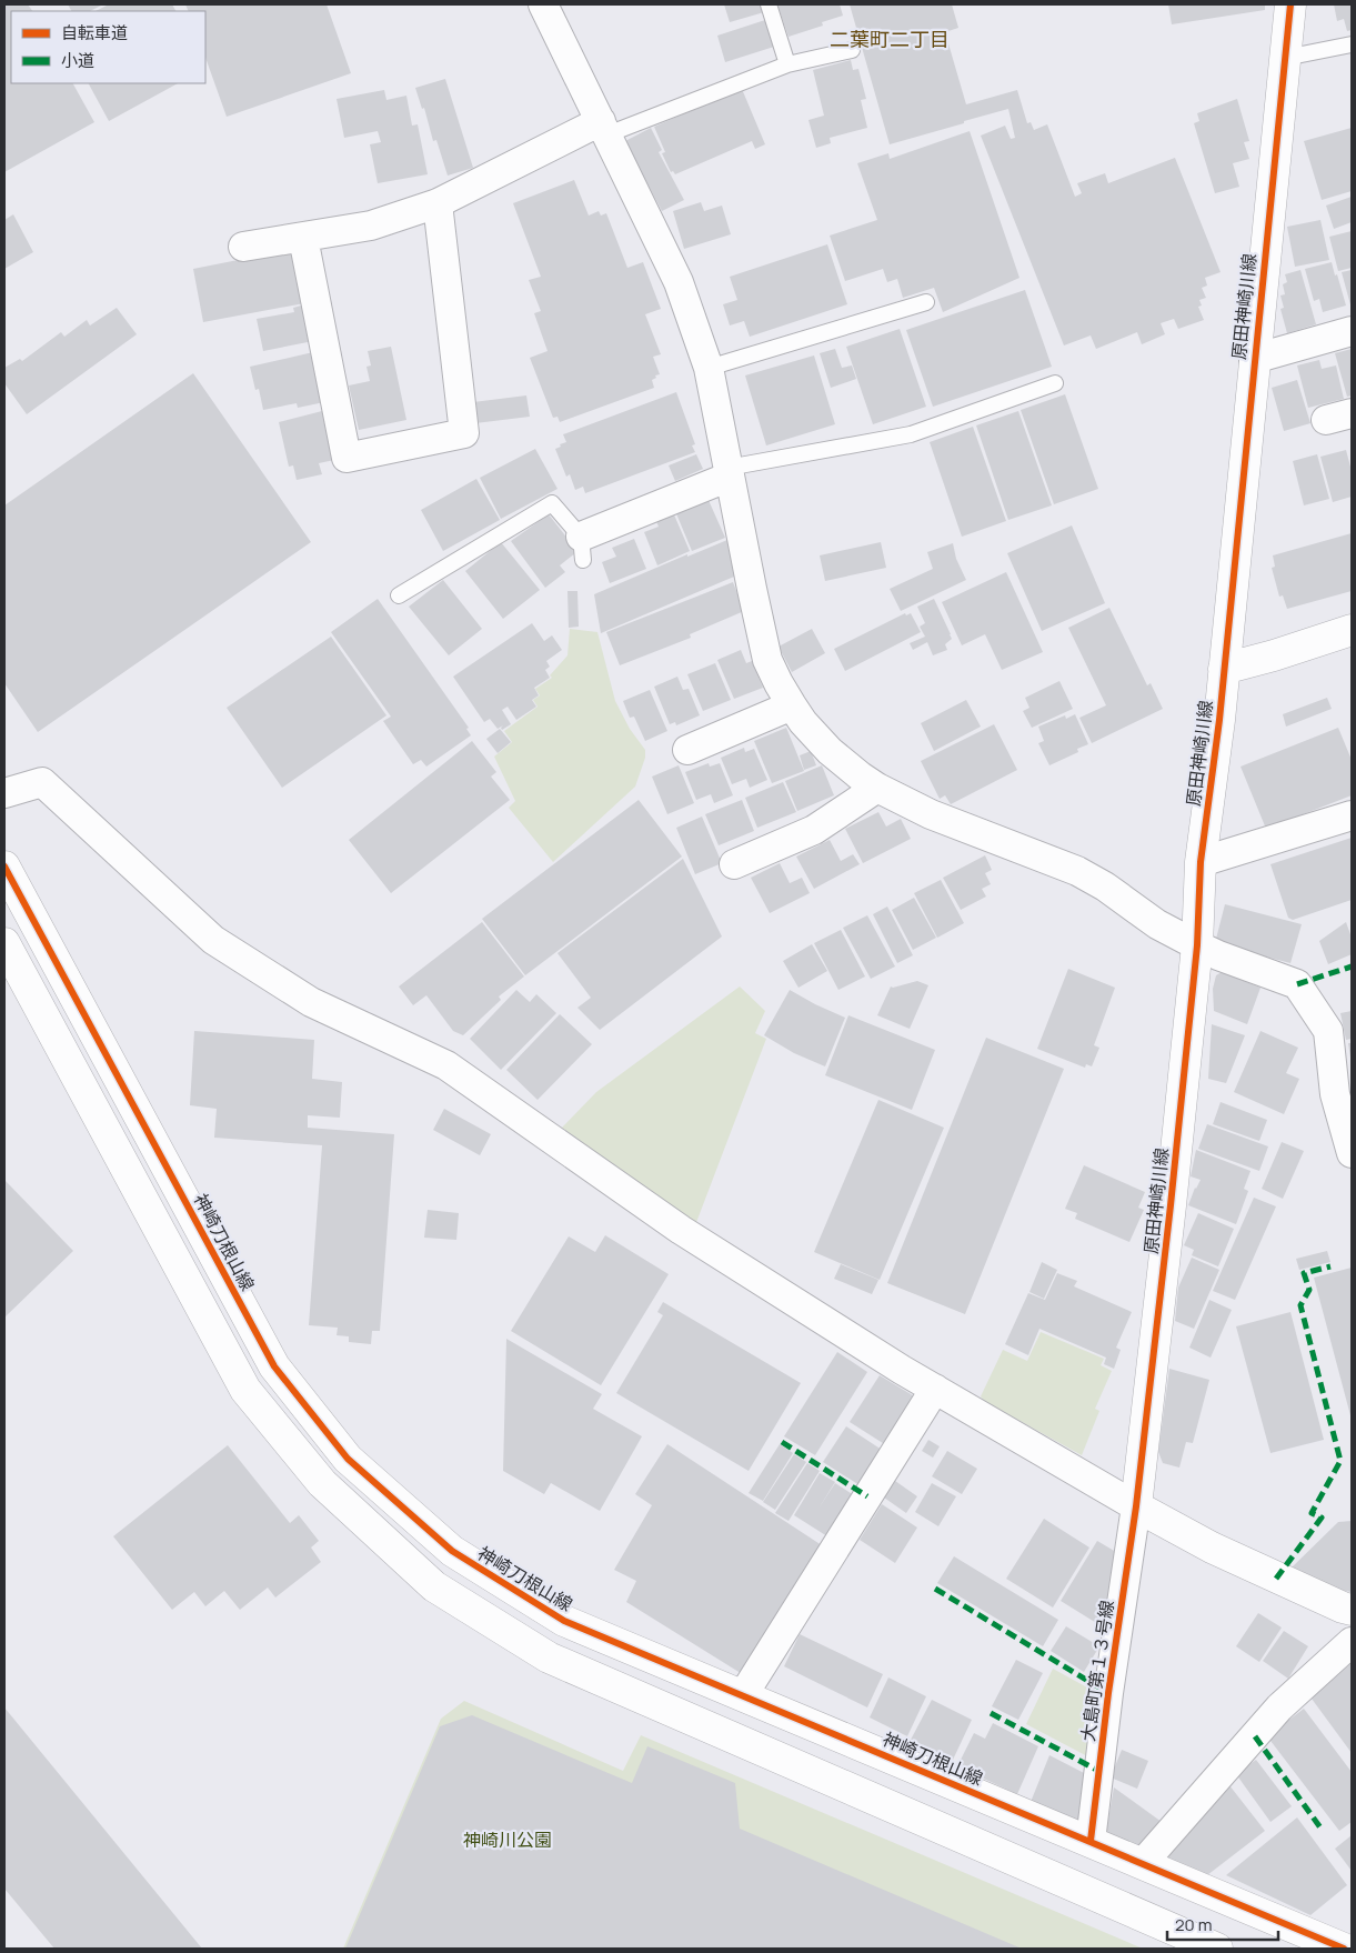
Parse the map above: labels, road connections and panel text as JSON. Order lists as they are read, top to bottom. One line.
{"streets":{"street":["原田神崎川線","神崎刀根山線","大島町第１３号線"]},"crossings":[["原田神崎川線","大島町第１３号線"],["神崎刀根山線","大島町第１３号線"]],"districts":["二葉町二丁目"],"parks":["神崎川公園"],"legend":["自転車道","小道"],"scale_bar":"20 m"}
